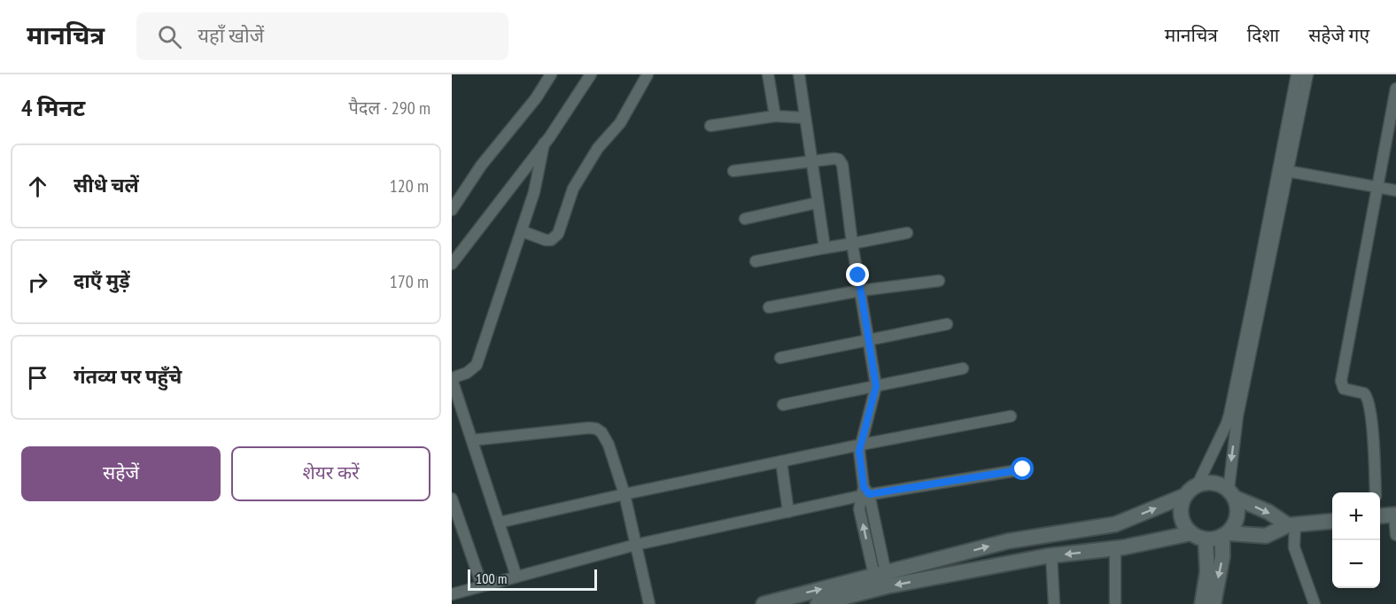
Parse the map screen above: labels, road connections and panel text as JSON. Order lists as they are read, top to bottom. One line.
{"scale_bar":"100 m","page":{"header":"मानचित्र","search":"यहाँ खोजें","nav":["मानचित्र","दिशा","सहेजे गए"],"heading":["4 मिनट","पैदल · 290 m"],"list":[["सीधे चलें","120 m"],["दाएँ मुड़ें","170 m"],"गंतव्य पर पहुँचे"],"buttons":["सहेजें","शेयर करें"],"map_buttons":["+","−"],"scale":"100 m"}}
